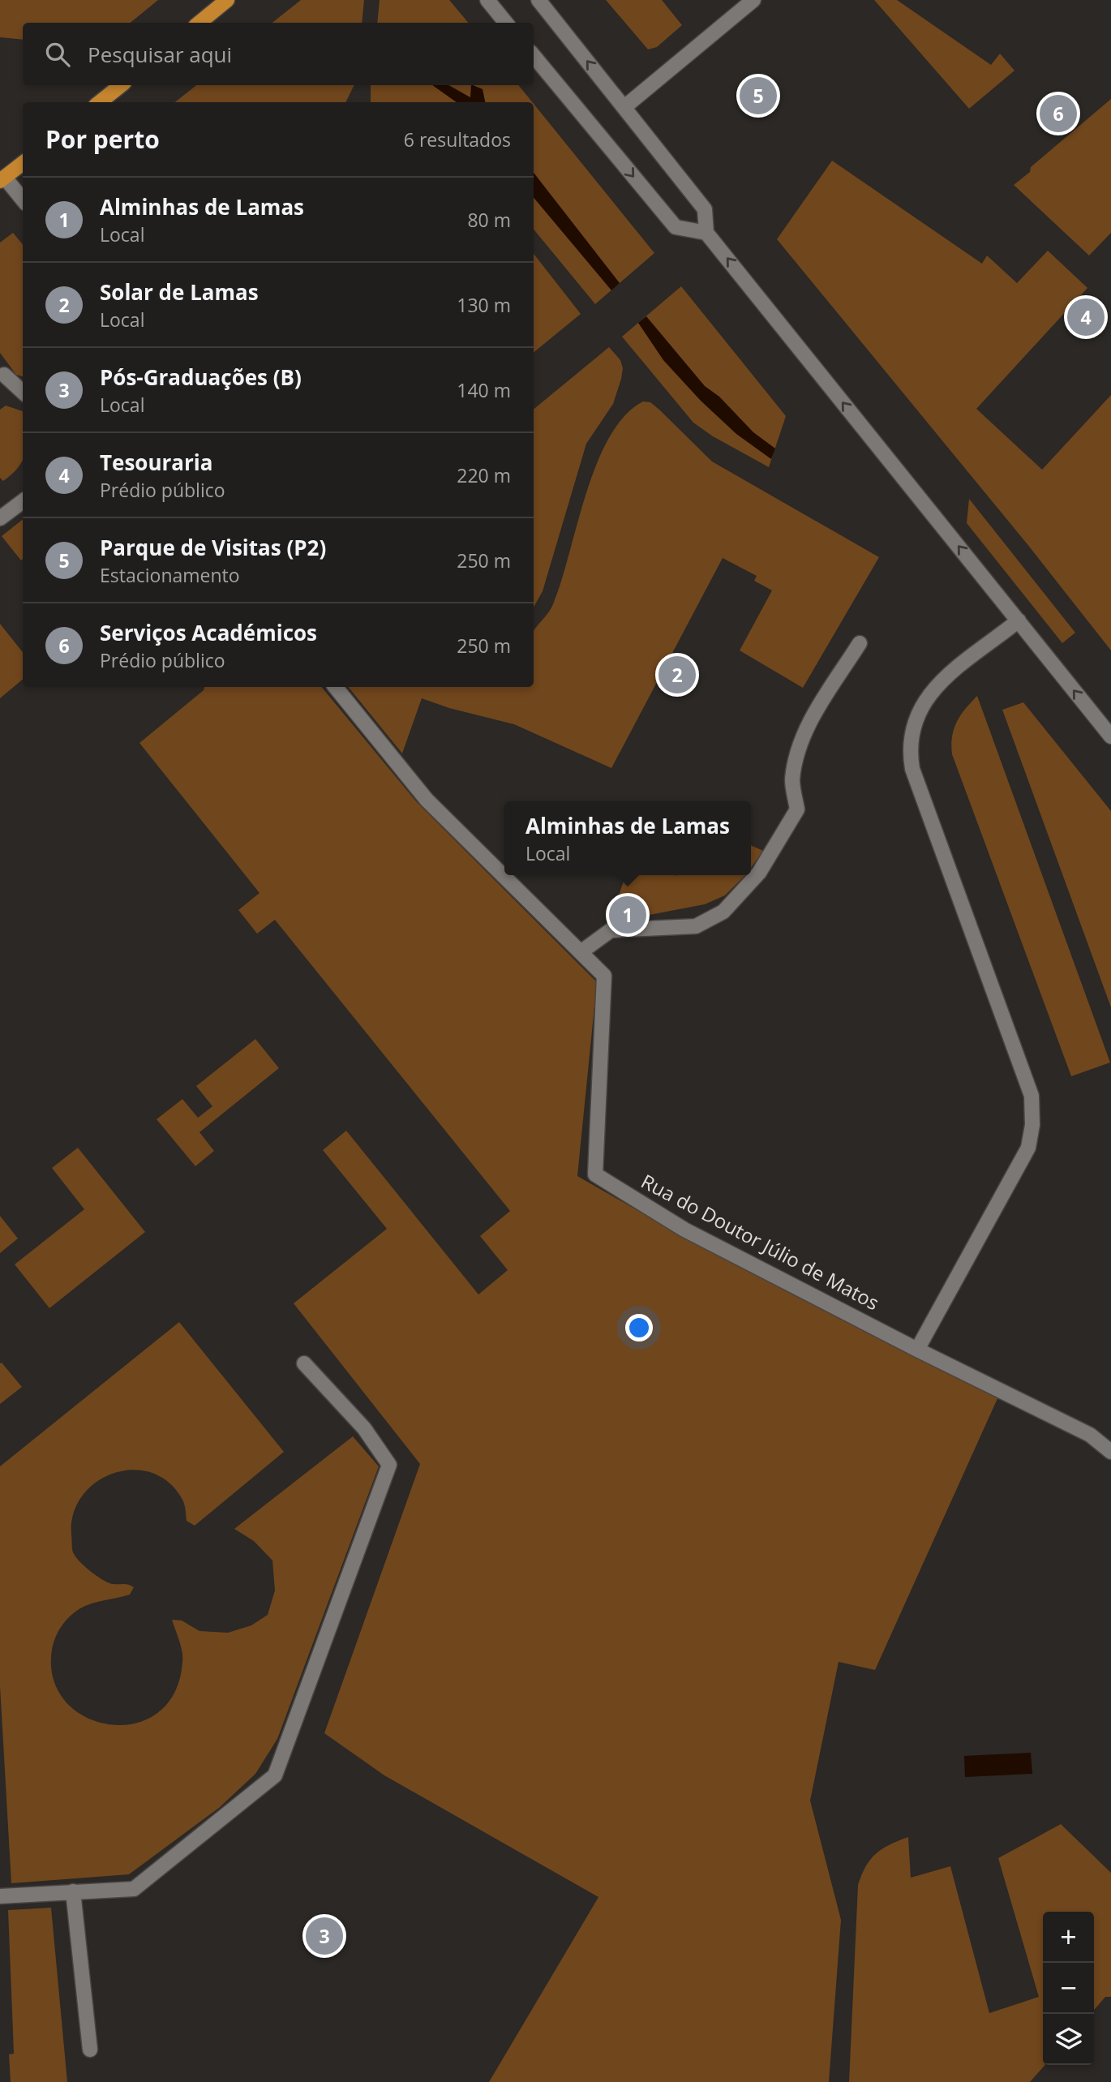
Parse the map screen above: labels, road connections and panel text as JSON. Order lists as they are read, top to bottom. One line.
{"streets":{"street":["Rua do Doutor Júlio de Matos"]},"page":{"search":"Pesquisar aqui","pins":["5","6","4","2","1","3"],"heading":["Por perto","6 resultados"],"list":[{"mark":"1","name":"Alminhas de Lamas","note":"Local","value":"80 m"},{"mark":"2","name":"Solar de Lamas","note":"Local","value":"130 m"},{"mark":"3","name":"Pós-Graduações (B)","note":"Local","value":"140 m"},{"mark":"4","name":"Tesouraria","note":"Prédio público","value":"220 m"},{"mark":"5","name":"Parque de Visitas (P2)","note":"Estacionamento","value":"250 m"},{"mark":"6","name":"Serviços Académicos","note":"Prédio público","value":"250 m"}],"popup":["Alminhas de Lamas","Local"],"map_buttons":["+","−"]}}
